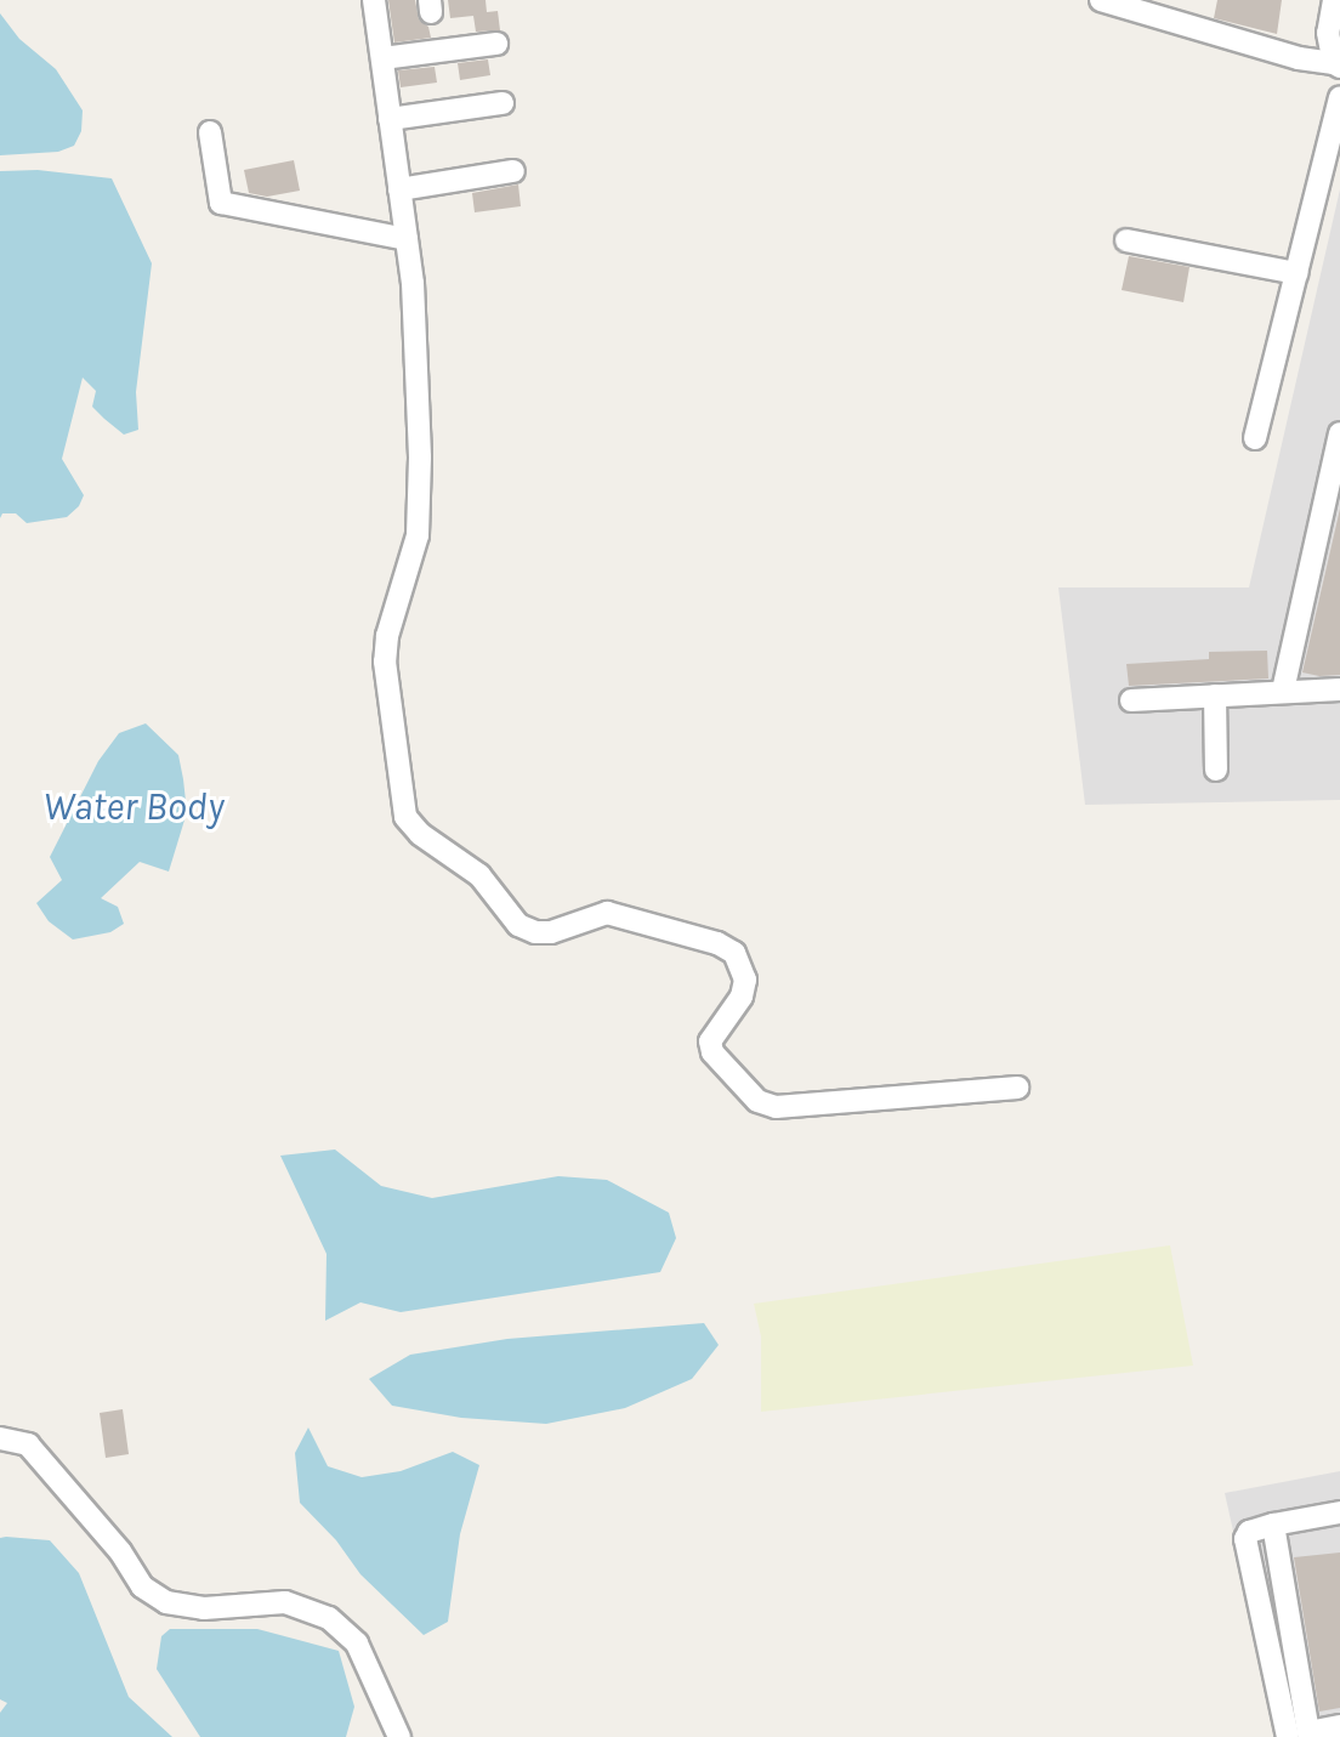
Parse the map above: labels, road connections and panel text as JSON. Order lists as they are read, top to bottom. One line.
{"water":["Water Body"]}
